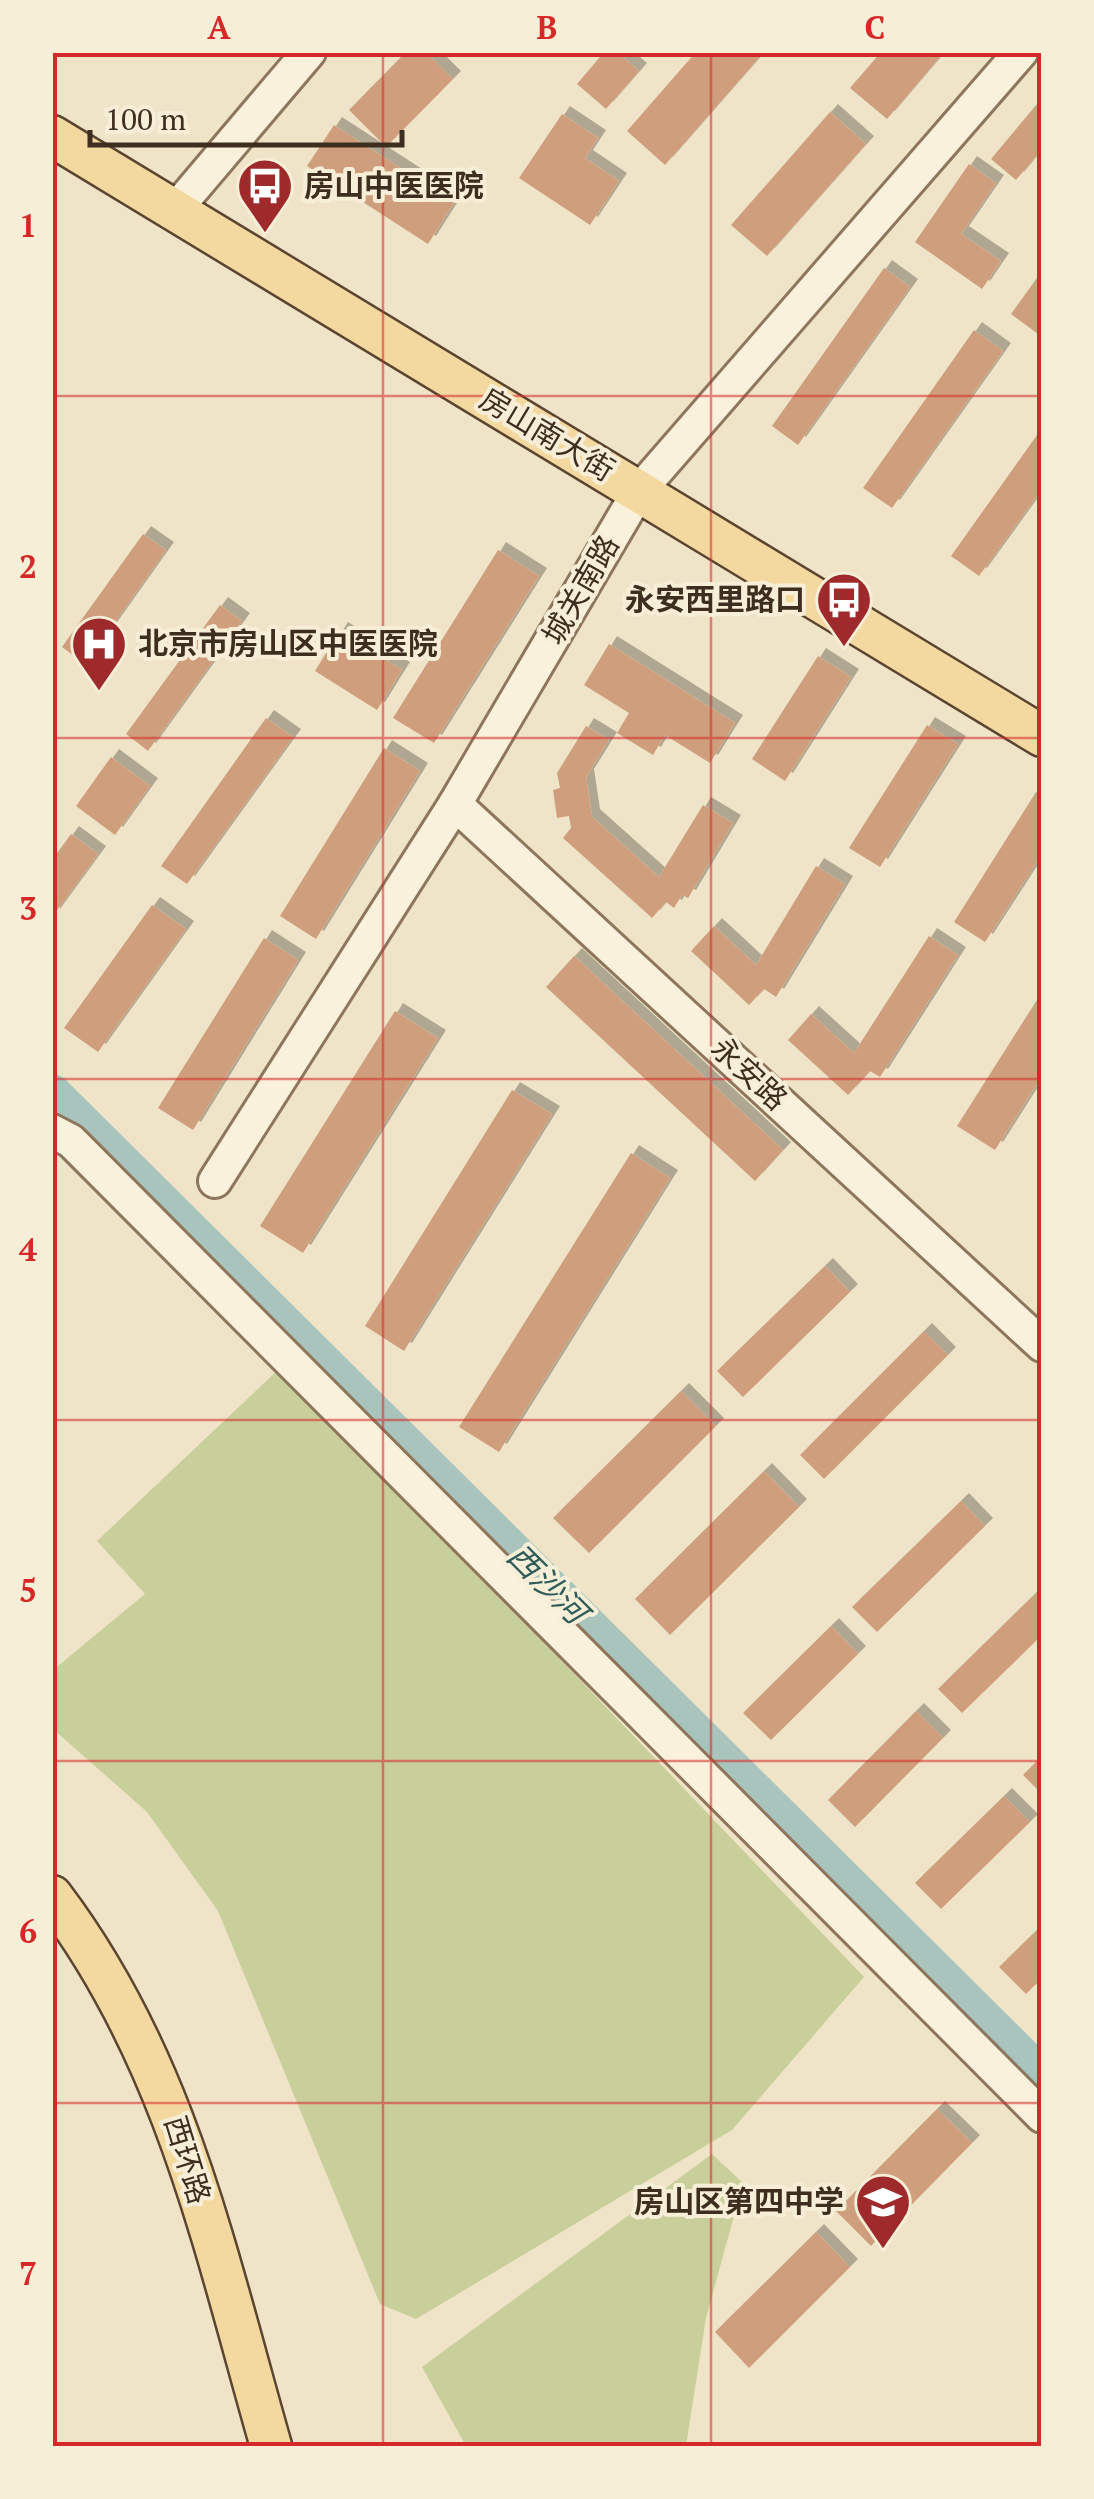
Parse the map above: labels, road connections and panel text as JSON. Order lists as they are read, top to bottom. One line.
{"streets":{"main road":["房山南大街","西环路"],"street":["城关南路","永安路"]},"crossings":[["房山南大街","城关南路"],["城关南路","永安路"]],"water":["西沙河"],"places":{"bus stop":["房山中医医院","永安西里路口"],"hospital":["北京市房山区中医医院"],"school or university":["房山区第四中学"]},"scale_bar":"100 m","grid":{"columns":["A","B","C"],"rows":["1","2","3","4","5","6","7"]}}
